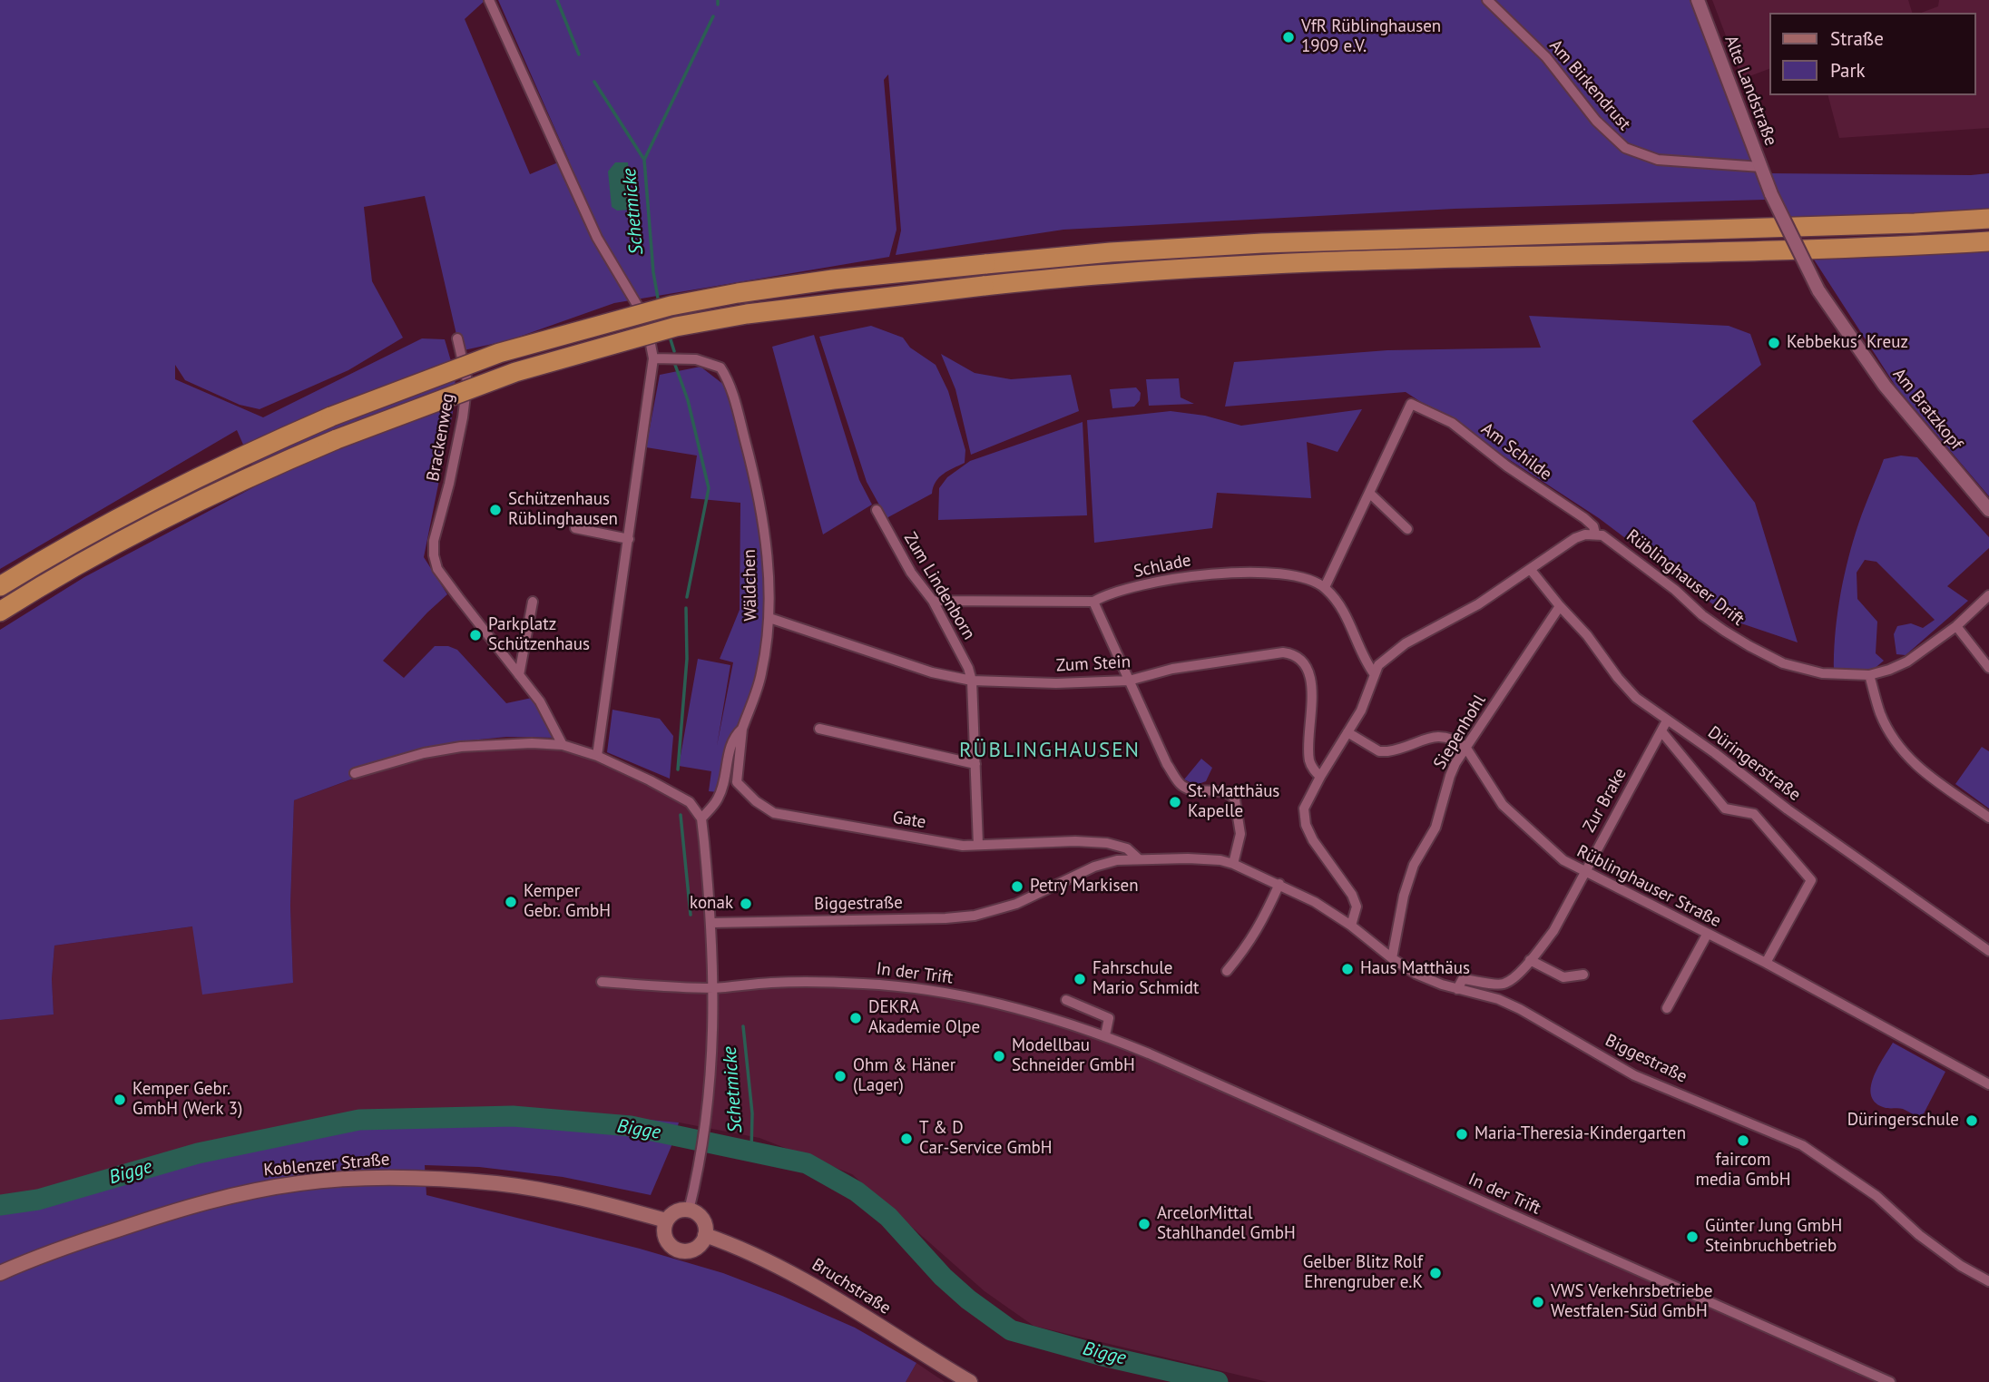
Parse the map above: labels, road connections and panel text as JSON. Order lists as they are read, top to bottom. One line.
{"streets":{"main road":["Koblenzer Straße","Bruchstraße"],"street":["Am Birkendrust","Alte Landstraße","Am Bratzkopf","Brackenweg","Am Schilde","Schlade","Rüblinghauser Drift","Wäldchen","Zum Lindenborn","Zum Stein","Siepenhohl","Düringerstraße","Zur Brake","Gate","Rüblinghauser Straße","Biggestraße","In der Trift"]},"crossings":[["Am Birkendrust","Alte Landstraße"],["Alte Landstraße","Am Bratzkopf"],["Am Schilde","Rüblinghauser Drift"],["Schlade","Zum Lindenborn"],["Wäldchen","Zum Stein"],["Wäldchen","Gate"],["Zum Lindenborn","Zum Stein"],["Zum Lindenborn","Gate"],["Siepenhohl","Düringerstraße"],["Siepenhohl","Rüblinghauser Straße"],["Siepenhohl","Biggestraße"],["Düringerstraße","Zur Brake"],["Zur Brake","Rüblinghauser Straße"],["Zur Brake","Biggestraße"],["Gate","Biggestraße"],["Koblenzer Straße","Bruchstraße"]],"districts":["RÜBLINGHAUSEN"],"water":["Schetmicke","Bigge"],"places":["VfR Rüblinghausen 1909 e.V.","Kebbekus´ Kreuz","Schützenhaus Rüblinghausen","Parkplatz Schützenhaus","St. Matthäus Kapelle","Petry Markisen","Kemper Gebr. GmbH","konak","Haus Matthäus","Fahrschule Mario Schmidt","DEKRA Akademie Olpe","Modellbau Schneider GmbH","Ohm & Häner (Lager)","Kemper Gebr. GmbH (Werk 3)","Düringerschule","Maria-Theresia-Kindergarten","T & D Car-Service GmbH","faircom media GmbH","ArcelorMittal Stahlhandel GmbH","Günter Jung GmbH Steinbruchbetrieb","Gelber Blitz Rolf Ehrengruber e.K","VWS Verkehrsbetriebe Westfalen-Süd GmbH"],"legend":["Straße","Park"]}
